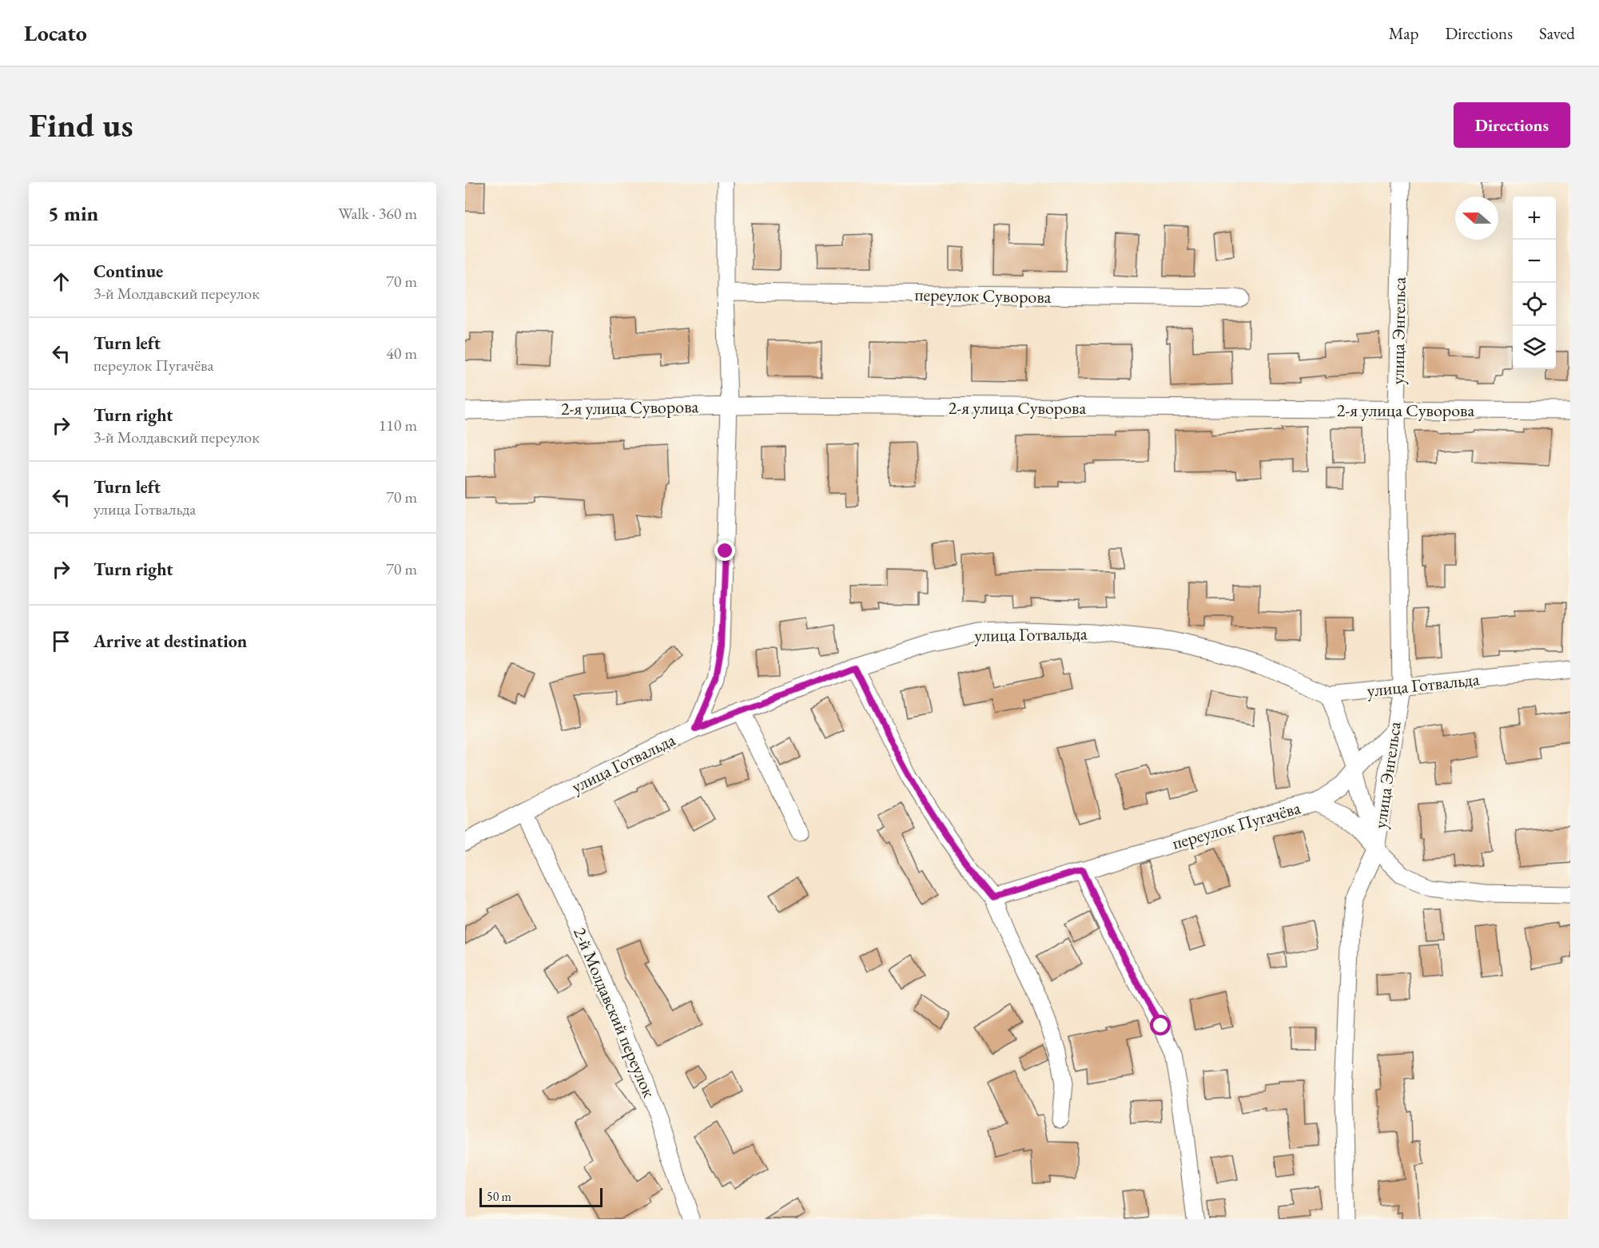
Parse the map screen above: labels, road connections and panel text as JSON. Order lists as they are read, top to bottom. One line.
{"streets":{"street":["переулок Суворова","улица Энгельса","2-я улица Суворова","улица Готвальда","переулок Пугачёва","2-й Молдавский переулок"]},"crossings":[["улица Энгельса","2-я улица Суворова"],["улица Энгельса","улица Готвальда"],["улица Энгельса","переулок Пугачёва"],["улица Готвальда","2-й Молдавский переулок"]],"scale_bar":"50 m","north":"left","page":{"header":"Locato","nav":["Map","Directions","Saved"],"buttons":"Directions","title":"Find us","heading":["5 min","Walk · 360 m"],"map_buttons":["+","−"],"list":[["Continue","3-й Молдавский переулок","70 m"],["Turn left","переулок Пугачёва","40 m"],["Turn right","3-й Молдавский переулок","110 m"],["Turn left","улица Готвальда","70 m"],["Turn right","70 m"],"Arrive at destination"],"scale":"50 m"}}
